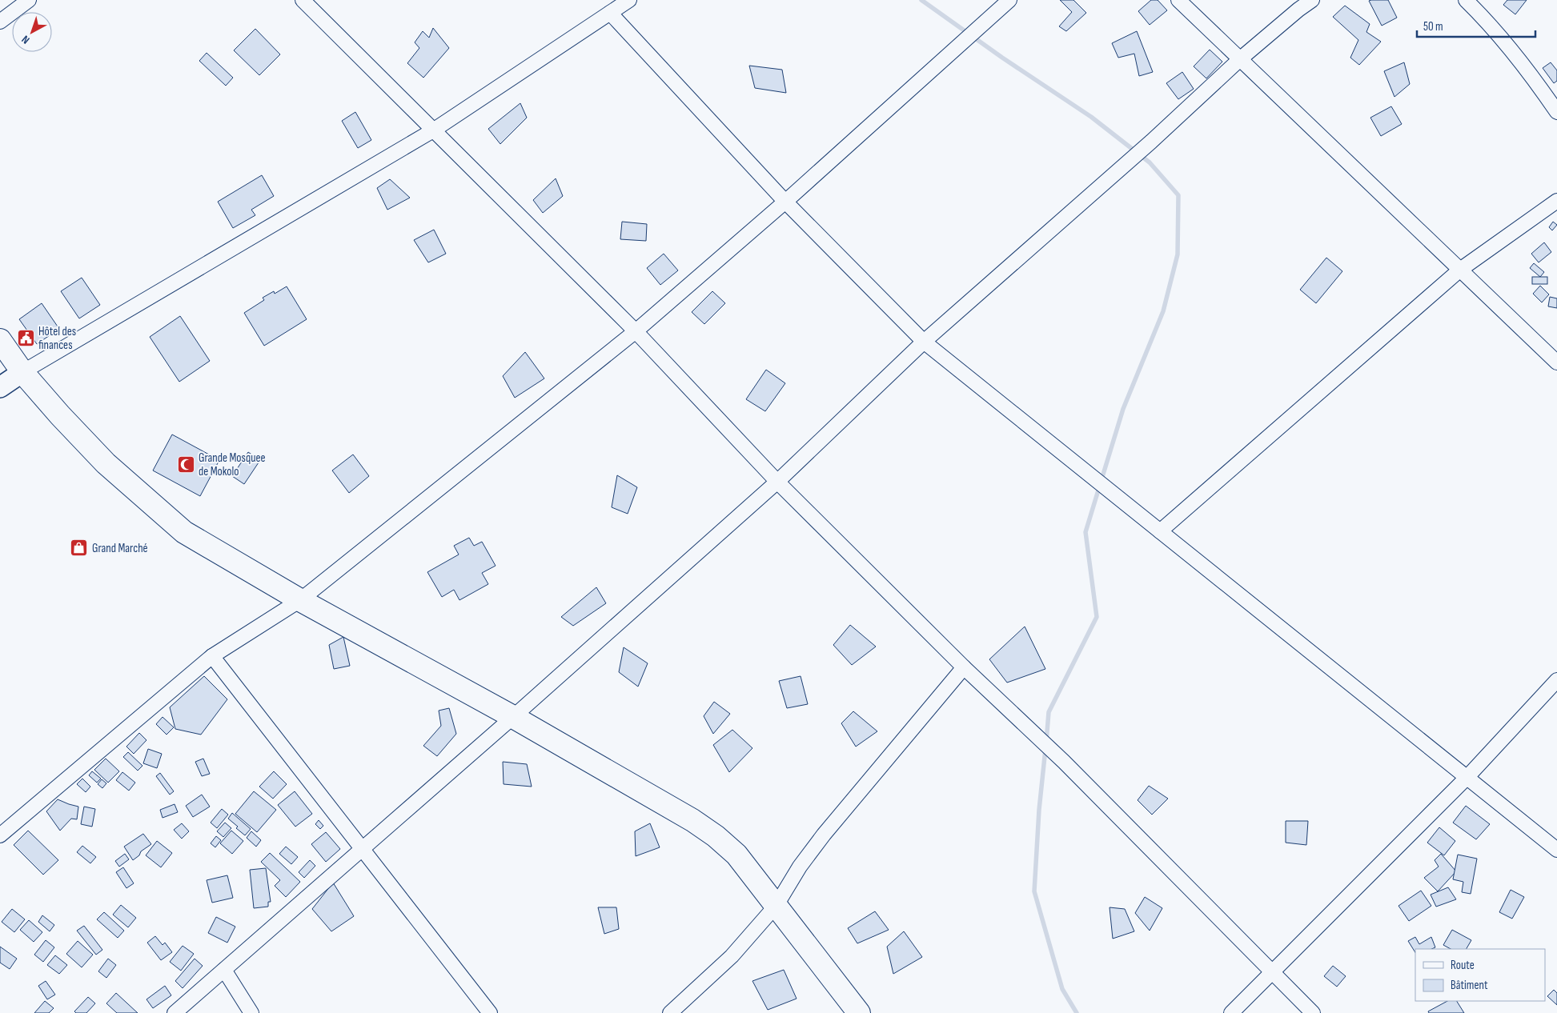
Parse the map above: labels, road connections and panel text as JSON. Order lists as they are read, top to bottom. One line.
{"places":{"public building":["Hôtel des finances"],"mosque":["Grande Mosquee de Mokolo"],"shop":["Grand Marché"]},"legend":["Route","Bâtiment"],"scale_bar":"50 m","north":"bottom left"}
